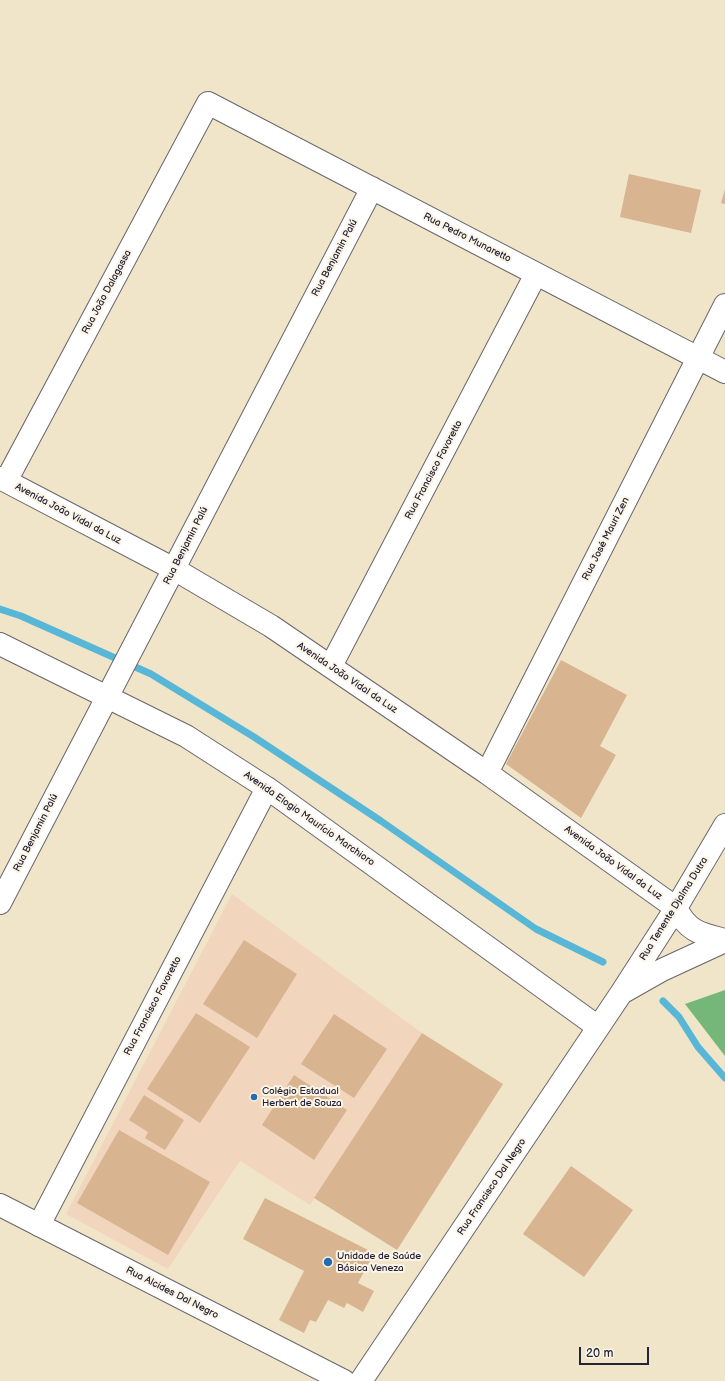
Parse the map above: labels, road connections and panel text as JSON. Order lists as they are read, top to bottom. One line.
{"streets":{"street":["Rua Pedro Munaretto","Rua Benjamin Palú","Rua João Dalagassa","Rua Francisco Favoretto","Avenida João Vidal da Luz","Rua José Mauri Zen","Avenida Elogio Maurício Marchioro","Rua Tenente Djalma Dutra","Rua Francisco Dal Negro","Rua Alcides Dal Negro"]},"crossings":[["Rua Pedro Munaretto","Rua Benjamin Palú"],["Rua Pedro Munaretto","Rua João Dalagassa"],["Rua Pedro Munaretto","Rua Francisco Favoretto"],["Rua Pedro Munaretto","Rua José Mauri Zen"],["Rua Benjamin Palú","Avenida João Vidal da Luz"],["Rua Benjamin Palú","Avenida Elogio Maurício Marchioro"],["Rua João Dalagassa","Avenida João Vidal da Luz"],["Rua Francisco Favoretto","Avenida João Vidal da Luz"],["Rua Francisco Favoretto","Avenida Elogio Maurício Marchioro"],["Rua Francisco Favoretto","Rua Alcides Dal Negro"],["Avenida João Vidal da Luz","Rua José Mauri Zen"],["Avenida João Vidal da Luz","Rua Tenente Djalma Dutra"],["Avenida Elogio Maurício Marchioro","Rua Francisco Dal Negro"],["Rua Tenente Djalma Dutra","Rua Francisco Dal Negro"]],"places":["Colégio Estadual Herbert de Souza","Unidade de Saúde Básica Veneza"],"scale_bar":"20 m"}
